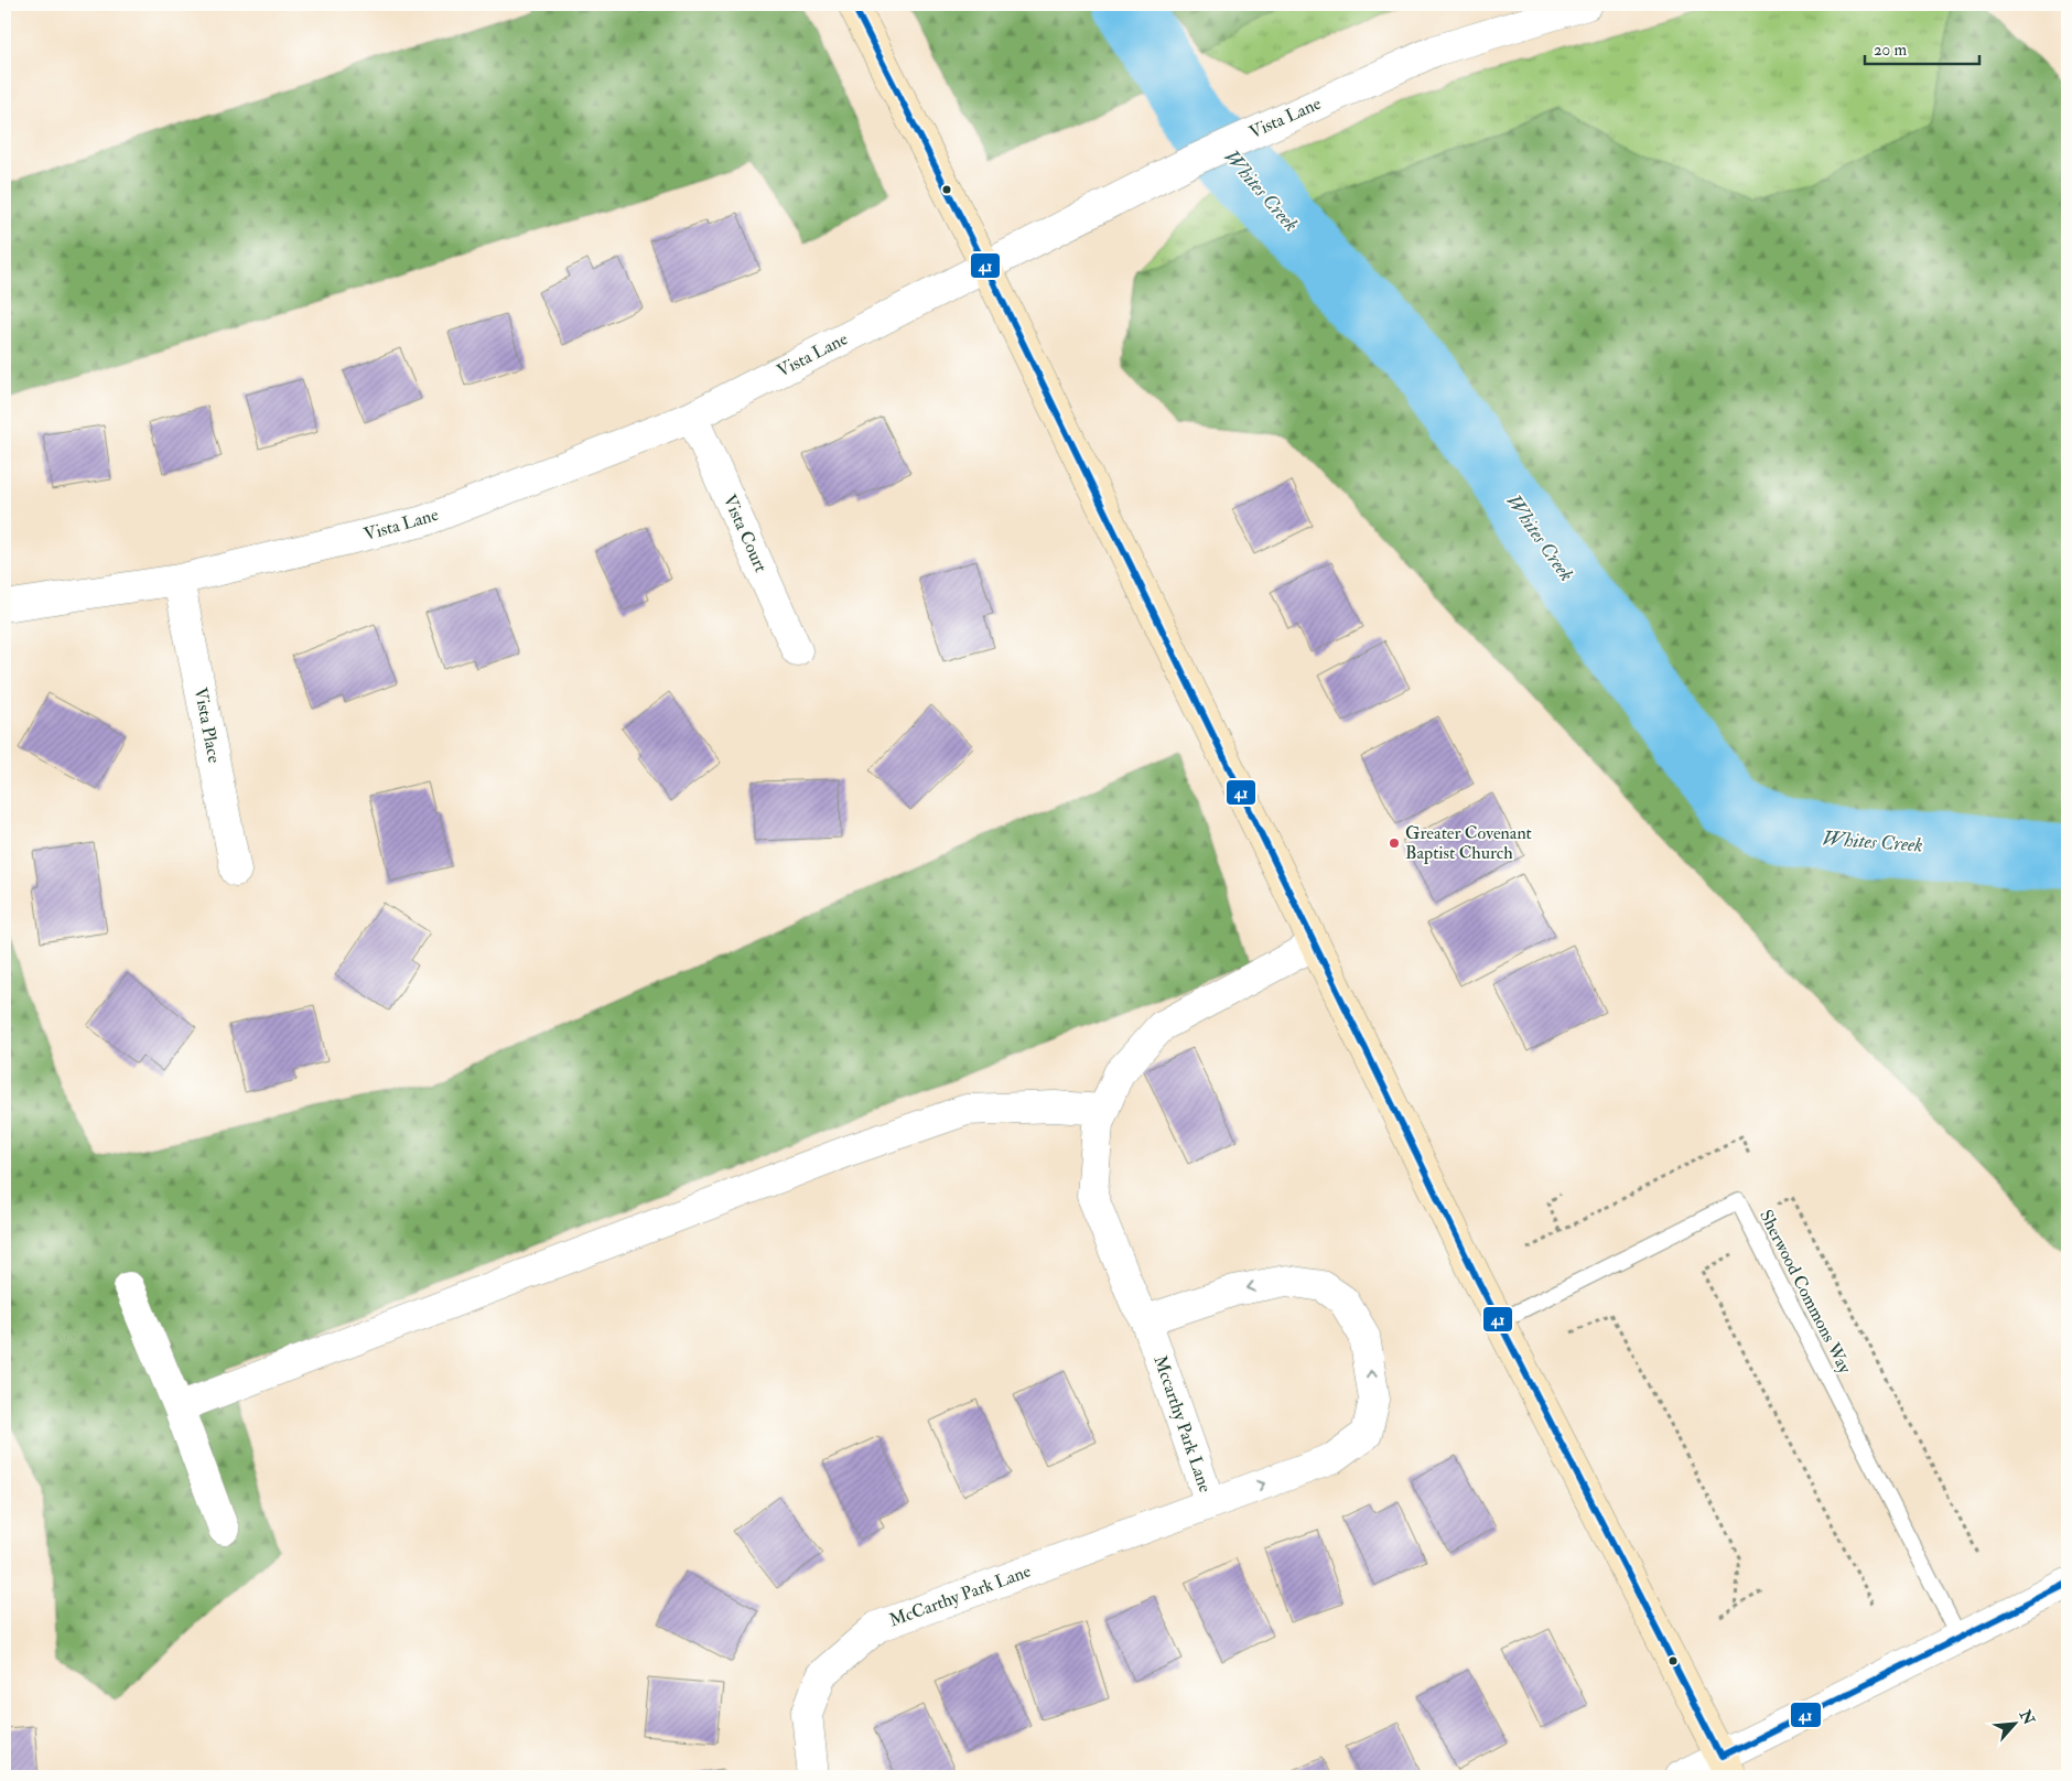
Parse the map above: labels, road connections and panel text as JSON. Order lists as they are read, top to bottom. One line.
{"streets":{"street":["Vista Lane","Vista Court","Vista Place","Mccarthy Park Lane","McCarthy Park Lane"],"lane":["Sherwood Commons Way"]},"crossings":[["Vista Lane","Vista Court"],["Vista Lane","Vista Place"],["Mccarthy Park Lane","McCarthy Park Lane"]],"water":["Whites Creek"],"places":["Greater Covenant Baptist Church"],"lines":["transit line 41"],"scale_bar":"20 m","north":"top right"}
